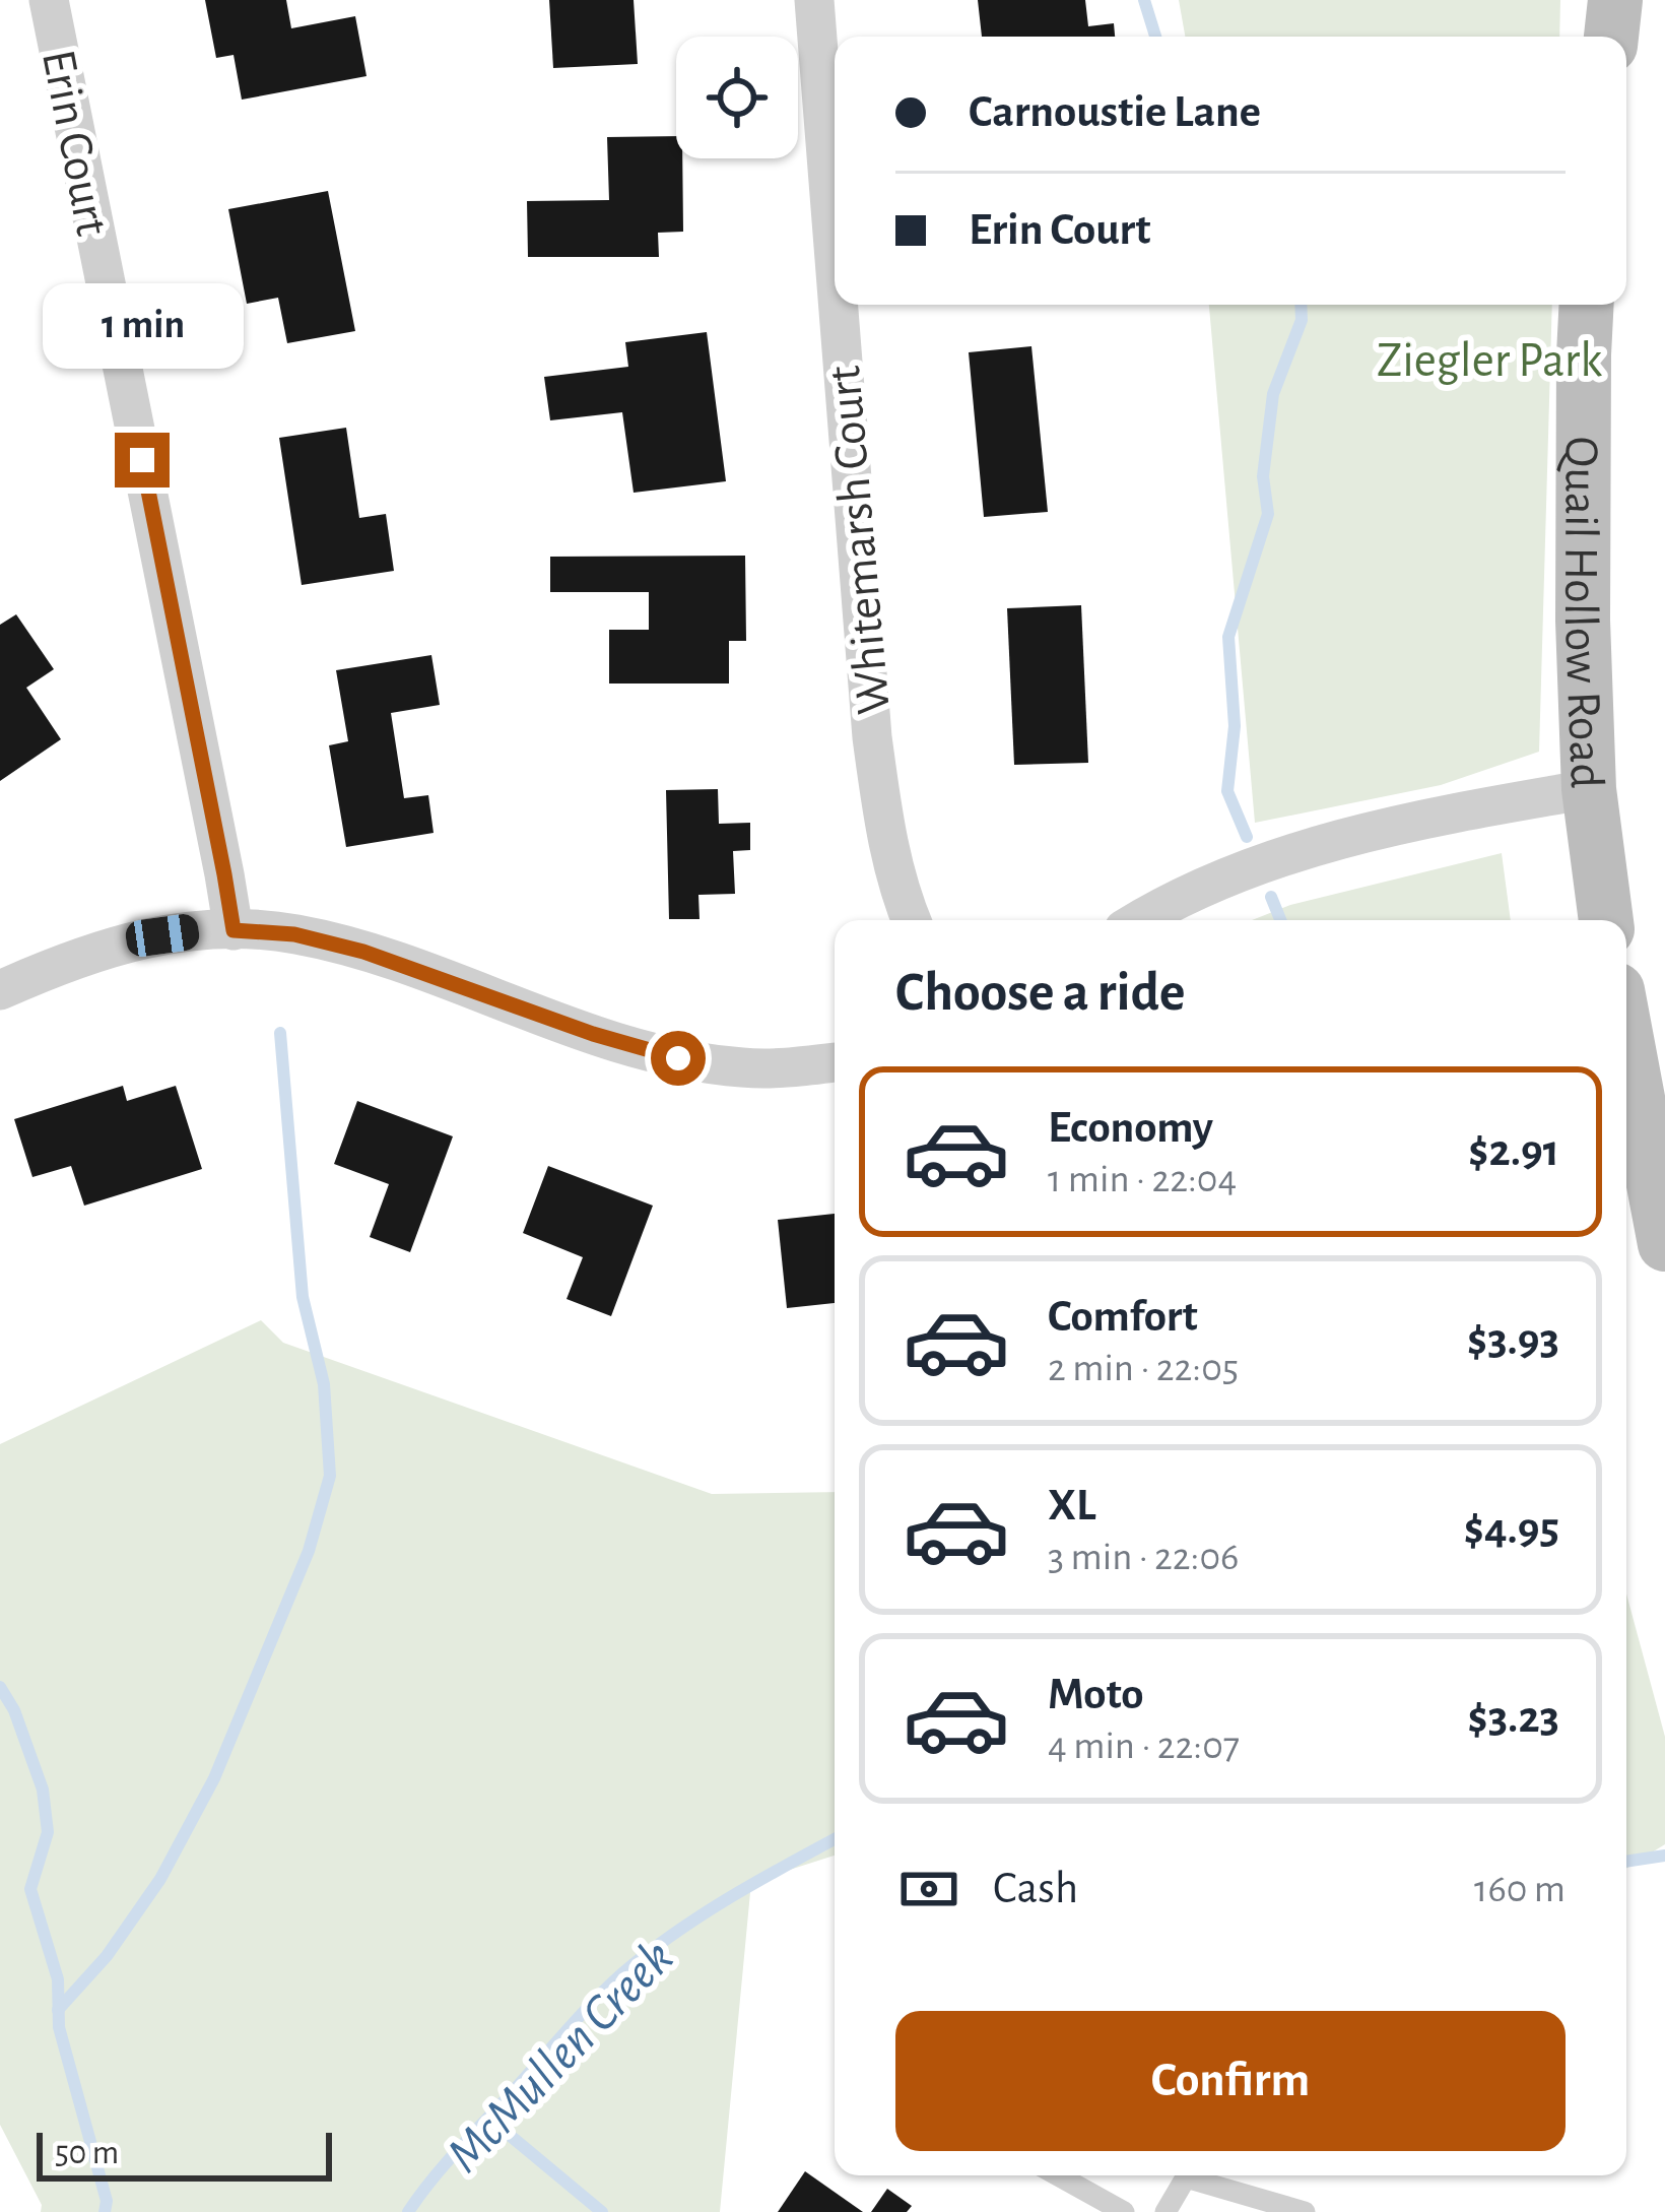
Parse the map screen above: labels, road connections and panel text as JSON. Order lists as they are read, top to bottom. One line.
{"streets":{"main road":["Quail Hollow Road"],"street":["Erin Court","Whitemarsh Court"]},"water":["McMullen Creek"],"parks":["Ziegler Park"],"scale_bar":"50 m","page":{"banner":["Carnoustie Lane","Erin Court"],"bubble":"1 min","heading":"Choose a ride","list":[{"name":"Economy","note":"1 min · 22:04","value":"$2.91"},{"name":"Comfort","note":"2 min · 22:05","value":"$3.93"},{"name":"XL","note":"3 min · 22:06","value":"$4.95"},{"name":"Moto","note":"4 min · 22:07","value":"$3.23"}],"pay":["Cash","160 m"],"buttons":"Confirm","scale":"50 m"}}
